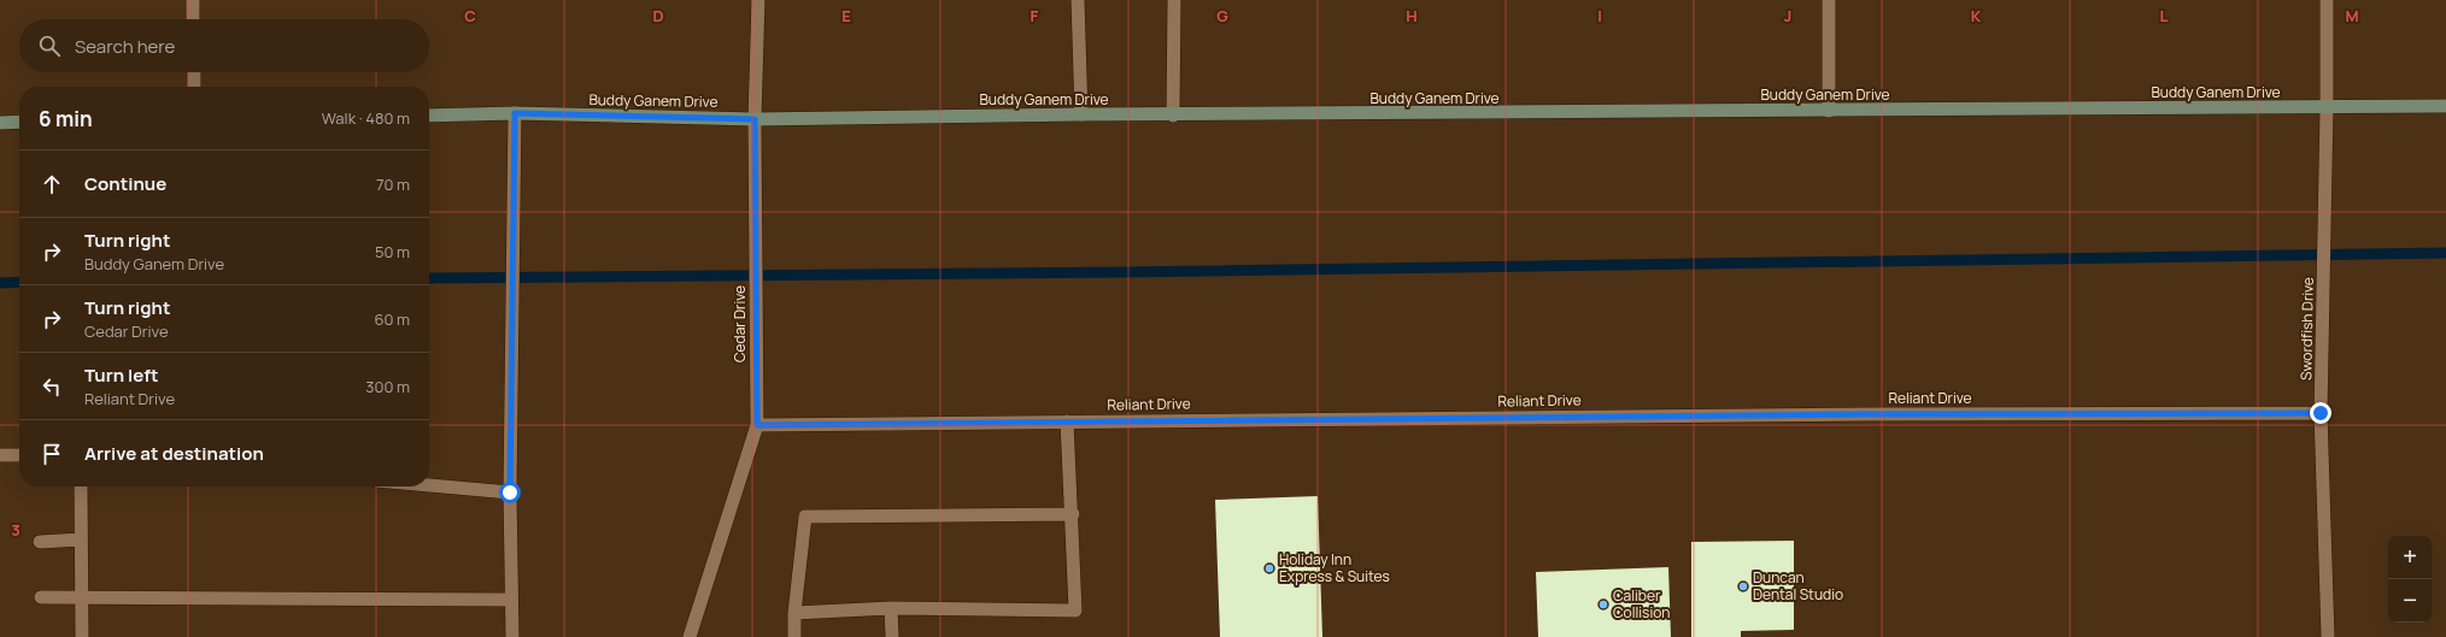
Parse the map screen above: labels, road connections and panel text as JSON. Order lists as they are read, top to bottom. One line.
{"streets":{"main road":["Buddy Ganem Drive"],"street":["Cedar Drive","Swordfish Drive","Reliant Drive"]},"crossings":[["Buddy Ganem Drive","Cedar Drive"],["Buddy Ganem Drive","Swordfish Drive"],["Cedar Drive","Reliant Drive"],["Swordfish Drive","Reliant Drive"]],"places":["Holiday Inn Express & Suites","Duncan Dental Studio","Caliber Collision"],"page":{"search":"Search here","heading":["6 min","Walk · 480 m"],"list":[["Continue","70 m"],["Turn right","Buddy Ganem Drive","50 m"],["Turn right","Cedar Drive","60 m"],["Turn left","Reliant Drive","300 m"],"Arrive at destination"],"map_buttons":["+","−"]},"grid":{"columns":["C","D","E","F","G","H","I","J","K","L","M"],"rows":["3"]}}
